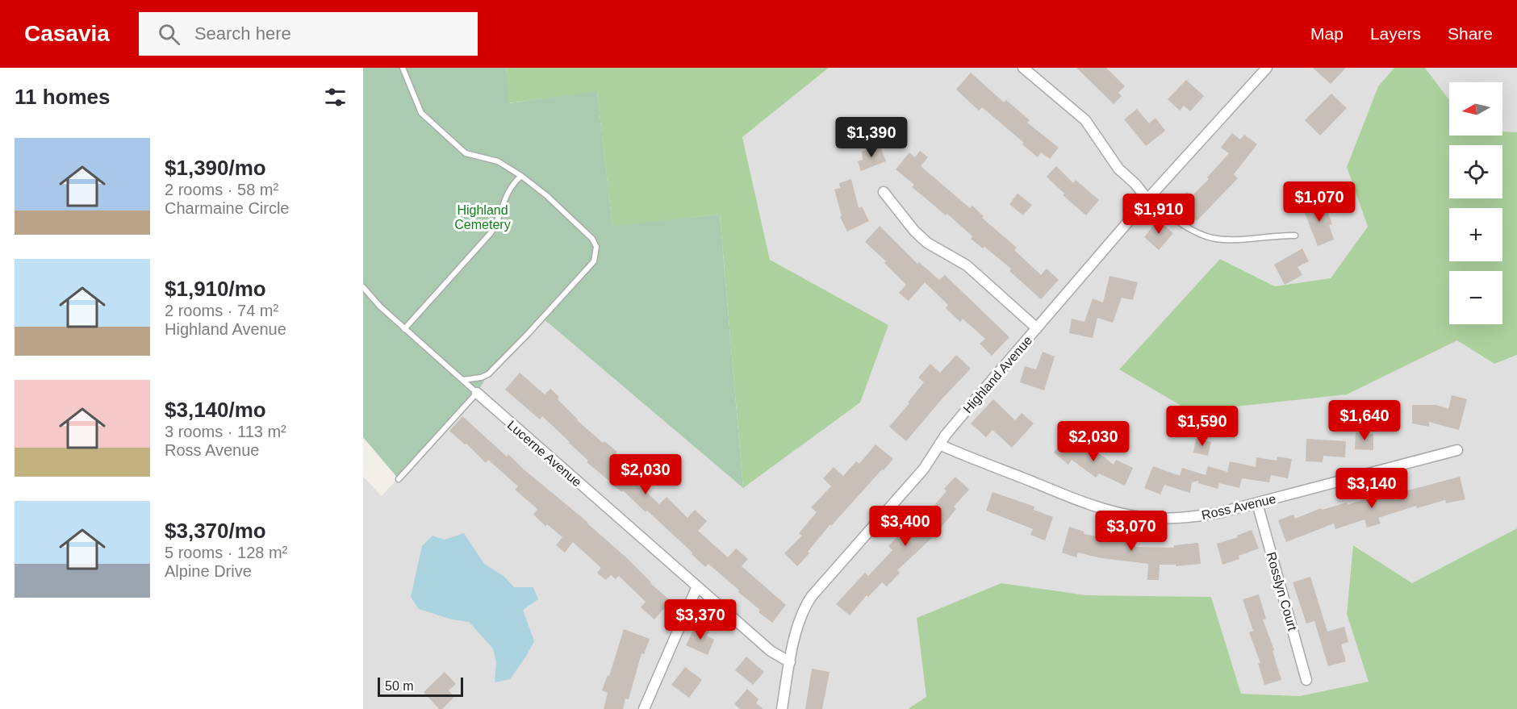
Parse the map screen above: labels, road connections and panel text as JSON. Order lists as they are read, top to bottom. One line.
{"streets":{"street":["Highland Avenue","Lucerne Avenue","Ross Avenue","Rosslyn Court"]},"crossings":[["Highland Avenue","Lucerne Avenue"],["Highland Avenue","Ross Avenue"],["Ross Avenue","Rosslyn Court"]],"parks":["Highland Cemetery"],"scale_bar":"50 m","north":"left","page":{"header":"Casavia","search":"Search here","nav":["Map","Layers","Share"],"heading":"11 homes","map_buttons":["+","−"],"price":["$1,390","$1,070","$1,910","$1,640","$1,590","$2,030","$2,030","$3,140","$3,400","$3,070","$3,370"],"list":[{"name":"$1,390/mo","note":"2 rooms · 58 m² · Charmaine Circle"},{"name":"$1,910/mo","note":"2 rooms · 74 m² · Highland Avenue"},{"name":"$3,140/mo","note":"3 rooms · 113 m² · Ross Avenue"},{"name":"$3,370/mo","note":"5 rooms · 128 m² · Alpine Drive"}],"scale":"50 m"}}
